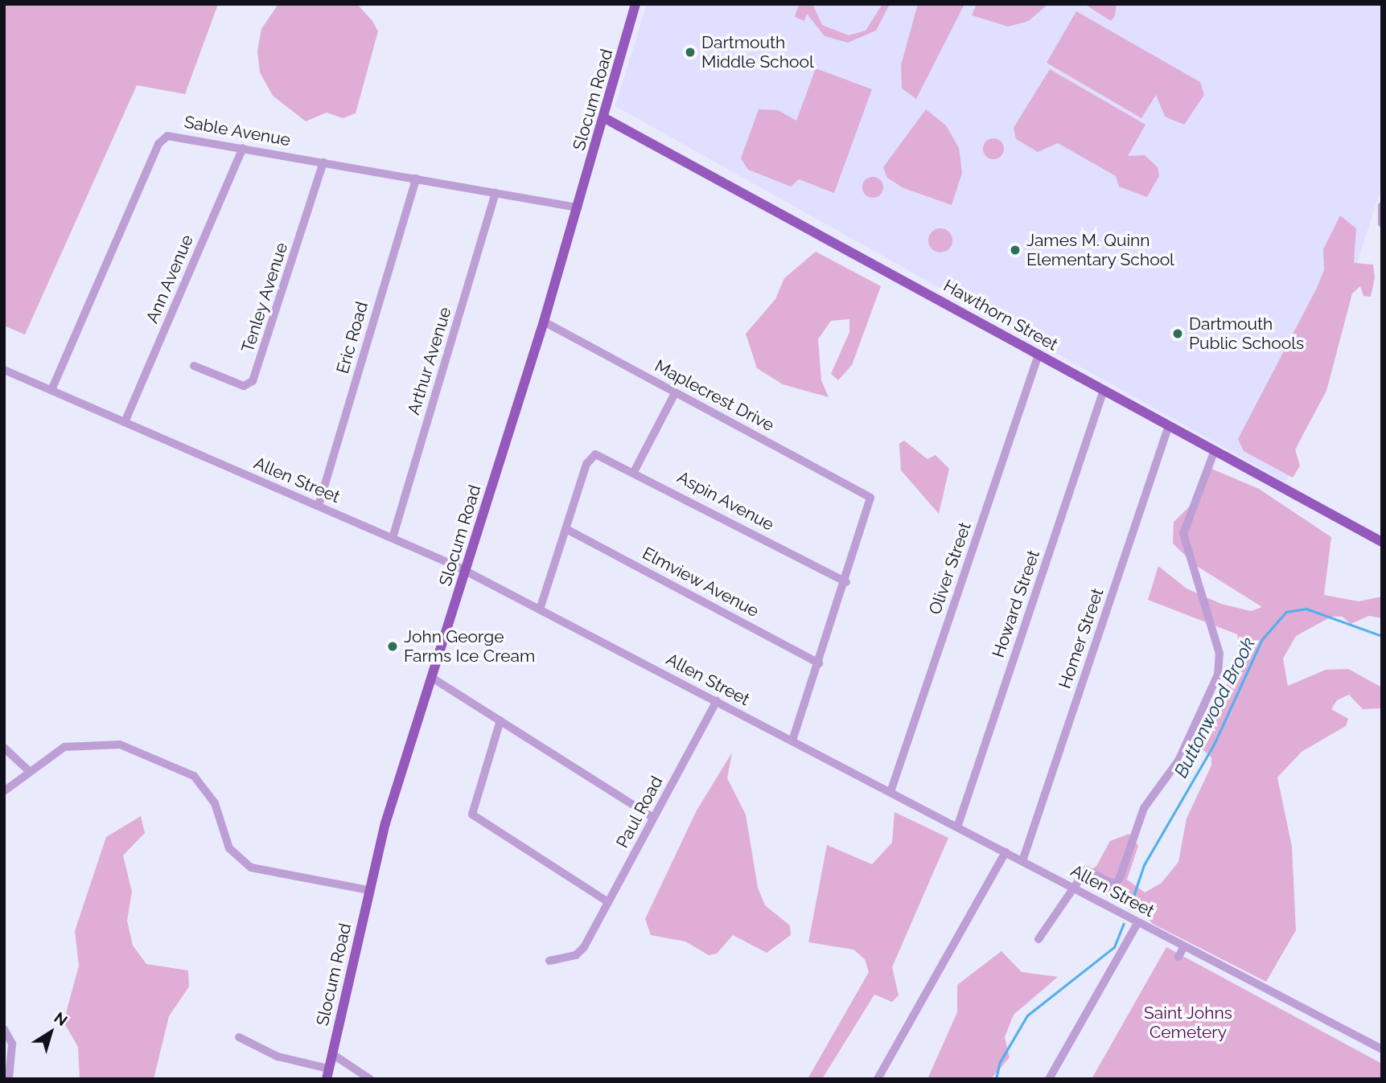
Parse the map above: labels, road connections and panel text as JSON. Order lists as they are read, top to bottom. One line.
{"streets":{"main road":["Slocum Road","Hawthorn Street"],"street":["Sable Avenue","Ann Avenue","Tenley Avenue","Eric Road","Arthur Avenue","Maplecrest Drive","Allen Street","Aspin Avenue","Oliver Street","Elmview Avenue","Howard Street","Homer Street","Paul Road"]},"crossings":[["Slocum Road","Sable Avenue"],["Slocum Road","Hawthorn Street"],["Slocum Road","Maplecrest Drive"],["Slocum Road","Allen Street"],["Sable Avenue","Ann Avenue"],["Sable Avenue","Tenley Avenue"],["Sable Avenue","Eric Road"],["Sable Avenue","Arthur Avenue"],["Sable Avenue","Allen Street"],["Ann Avenue","Allen Street"],["Hawthorn Street","Oliver Street"],["Hawthorn Street","Howard Street"],["Hawthorn Street","Homer Street"],["Eric Road","Allen Street"],["Arthur Avenue","Allen Street"],["Maplecrest Drive","Aspin Avenue"],["Allen Street","Oliver Street"],["Allen Street","Howard Street"],["Allen Street","Homer Street"],["Allen Street","Paul Road"],["Aspin Avenue","Elmview Avenue"]],"water":["Buttonwood Brook"],"parks":["Saint Johns Cemetery"],"places":["Dartmouth Middle School","James M. Quinn Elementary School","Dartmouth Public Schools","John George Farms Ice Cream"],"north":"top right"}
